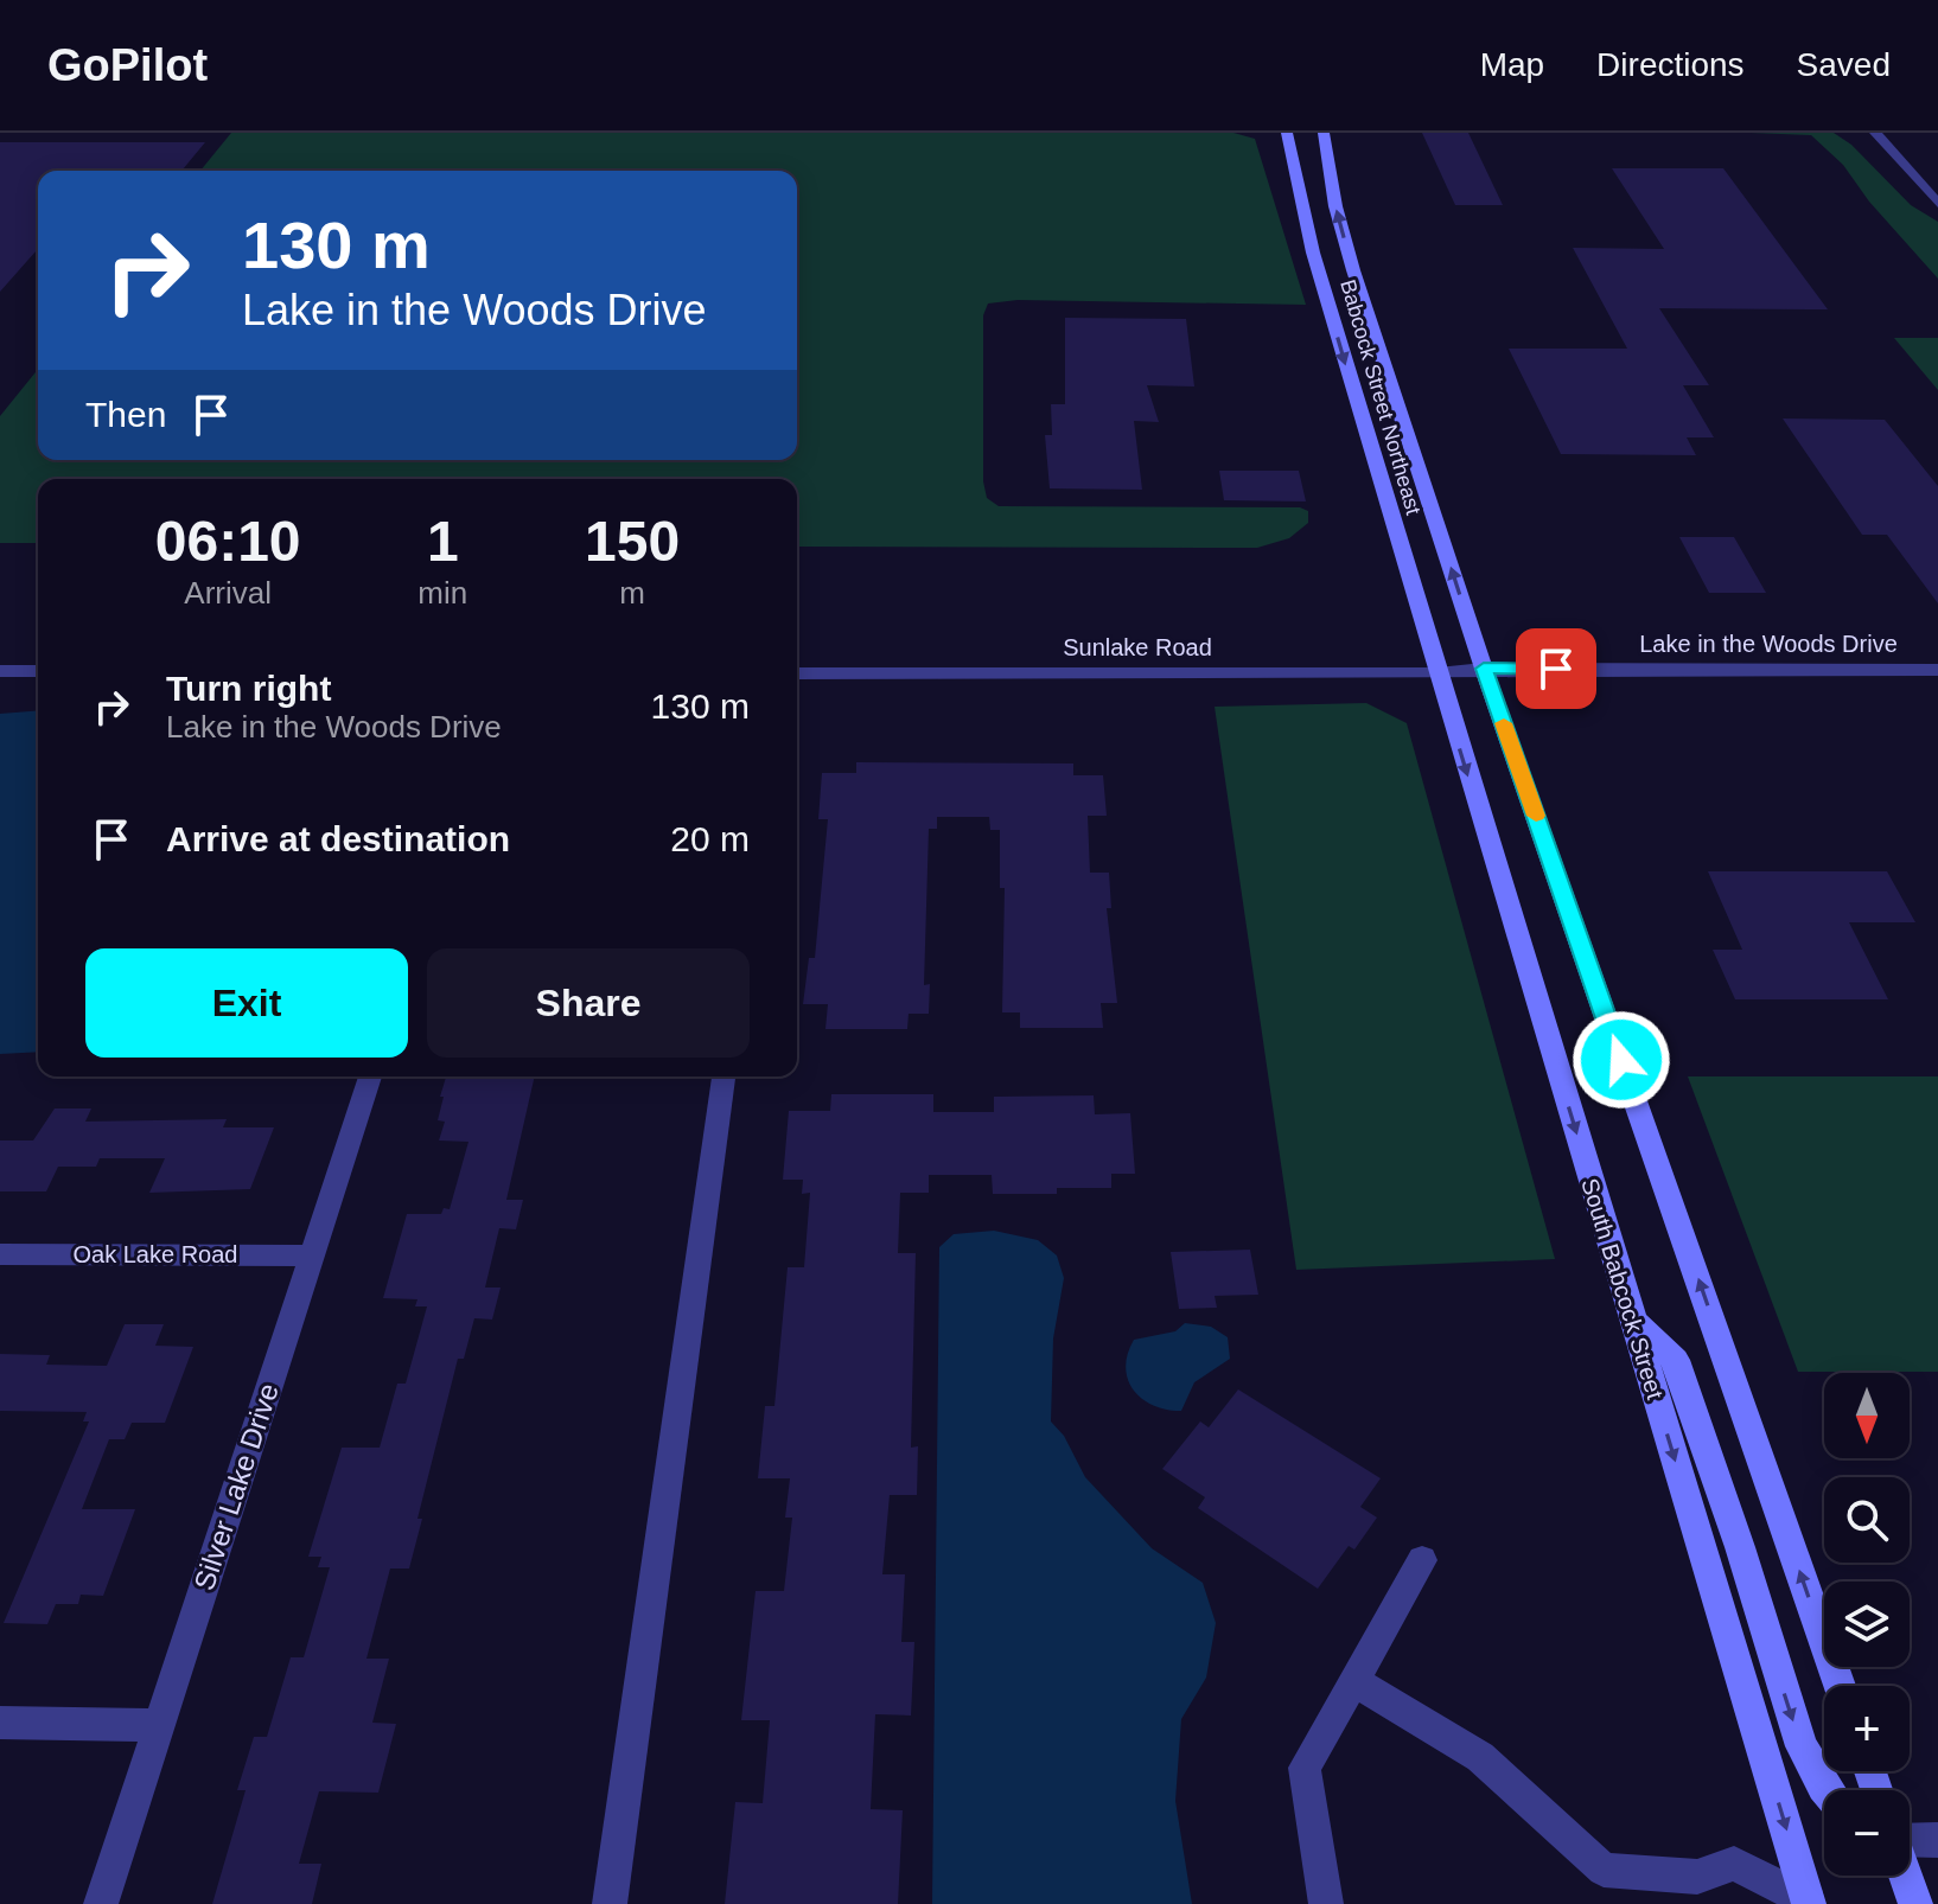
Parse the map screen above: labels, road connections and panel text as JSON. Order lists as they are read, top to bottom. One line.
{"streets":{"main road":["Babcock Street Northeast","South Babcock Street"],"street":["Lake in the Woods Drive","Sunlake Road","Oak Lake Road","Silver Lake Drive"]},"crossings":[["Babcock Street Northeast","Lake in the Woods Drive"],["Babcock Street Northeast","Sunlake Road"],["Babcock Street Northeast","South Babcock Street"],["Lake in the Woods Drive","Sunlake Road"],["Sunlake Road","South Babcock Street"],["Oak Lake Road","Silver Lake Drive"]],"north":"bottom","page":{"header":"GoPilot","nav":["Map","Directions","Saved"],"turn":["130 m","Lake in the Woods Drive"],"then":"Then","eta":["06:10","Arrival","1","min","150","m"],"list":[{"name":"Turn right","note":"Lake in the Woods Drive","value":"130 m"},{"name":"Arrive at destination","value":"20 m"}],"buttons":["Exit","Share"],"map_buttons":["+","−"]}}
